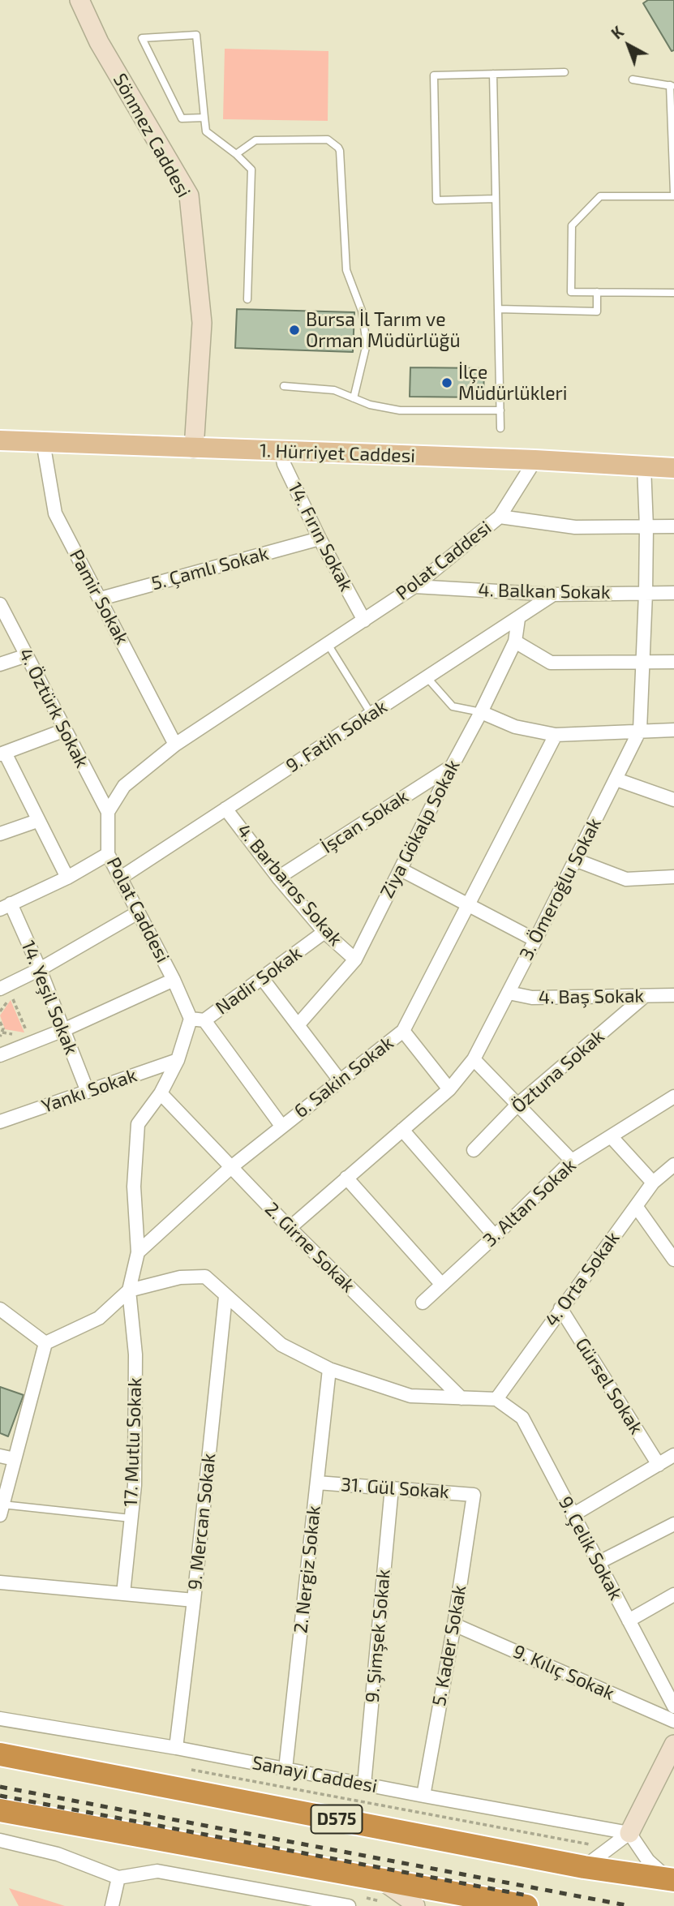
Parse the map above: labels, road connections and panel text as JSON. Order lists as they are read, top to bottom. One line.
{"streets":{"highway":["D575"],"main road":["Sönmez Caddesi","1. Hürriyet Caddesi"],"street":["14. Fırın Sokak","Polat Caddesi","5. Çamlı Sokak","4. Balkan Sokak","Pamir Sokak","4. Öztürk Sokak","9. Fatih Sokak","İşcan Sokak","Ziya Gökalp Sokak","4. Barbaros Sokak","3. Ömeroğlu Sokak","Nadir Sokak","4. Baş Sokak","14. Yeşil Sokak","Öztuna Sokak","6. Sakin Sokak","Yankı Sokak","3. Altan Sokak","2. Girne Sokak","4. Orta Sokak","Gürsel Sokak","17. Mutlu Sokak","31. Gül Sokak","9. Mercan Sokak","9. Çelik Sokak","2. Nergiz Sokak","9. Şimşek Sokak","5. Kader Sokak","9. Kılıç Sokak","Sanayi Caddesi"]},"crossings":[["Sönmez Caddesi","1. Hürriyet Caddesi"],["1. Hürriyet Caddesi","14. Fırın Sokak"],["1. Hürriyet Caddesi","Polat Caddesi"],["1. Hürriyet Caddesi","Pamir Sokak"],["1. Hürriyet Caddesi","3. Ömeroğlu Sokak"],["14. Fırın Sokak","Polat Caddesi"],["14. Fırın Sokak","5. Çamlı Sokak"],["Polat Caddesi","4. Balkan Sokak"],["Polat Caddesi","Pamir Sokak"],["Polat Caddesi","4. Öztürk Sokak"],["Polat Caddesi","9. Fatih Sokak"],["Polat Caddesi","Nadir Sokak"],["5. Çamlı Sokak","Pamir Sokak"],["4. Balkan Sokak","9. Fatih Sokak"],["4. Balkan Sokak","3. Ömeroğlu Sokak"],["9. Fatih Sokak","Ziya Gökalp Sokak"],["9. Fatih Sokak","4. Barbaros Sokak"],["İşcan Sokak","Ziya Gökalp Sokak"],["İşcan Sokak","4. Barbaros Sokak"],["Ziya Gökalp Sokak","4. Barbaros Sokak"],["4. Barbaros Sokak","Nadir Sokak"],["3. Ömeroğlu Sokak","4. Baş Sokak"],["3. Ömeroğlu Sokak","2. Girne Sokak"],["4. Baş Sokak","Öztuna Sokak"],["14. Yeşil Sokak","Yankı Sokak"],["6. Sakin Sokak","2. Girne Sokak"],["4. Orta Sokak","Gürsel Sokak"],["4. Orta Sokak","9. Çelik Sokak"],["31. Gül Sokak","2. Nergiz Sokak"],["31. Gül Sokak","9. Şimşek Sokak"],["31. Gül Sokak","5. Kader Sokak"],["9. Mercan Sokak","Sanayi Caddesi"],["2. Nergiz Sokak","Sanayi Caddesi"],["9. Şimşek Sokak","Sanayi Caddesi"],["5. Kader Sokak","9. Kılıç Sokak"],["5. Kader Sokak","Sanayi Caddesi"]],"places":["Bursa İl Tarım ve Orman Müdürlüğü","İlçe Müdürlükleri"],"north":"top left"}
